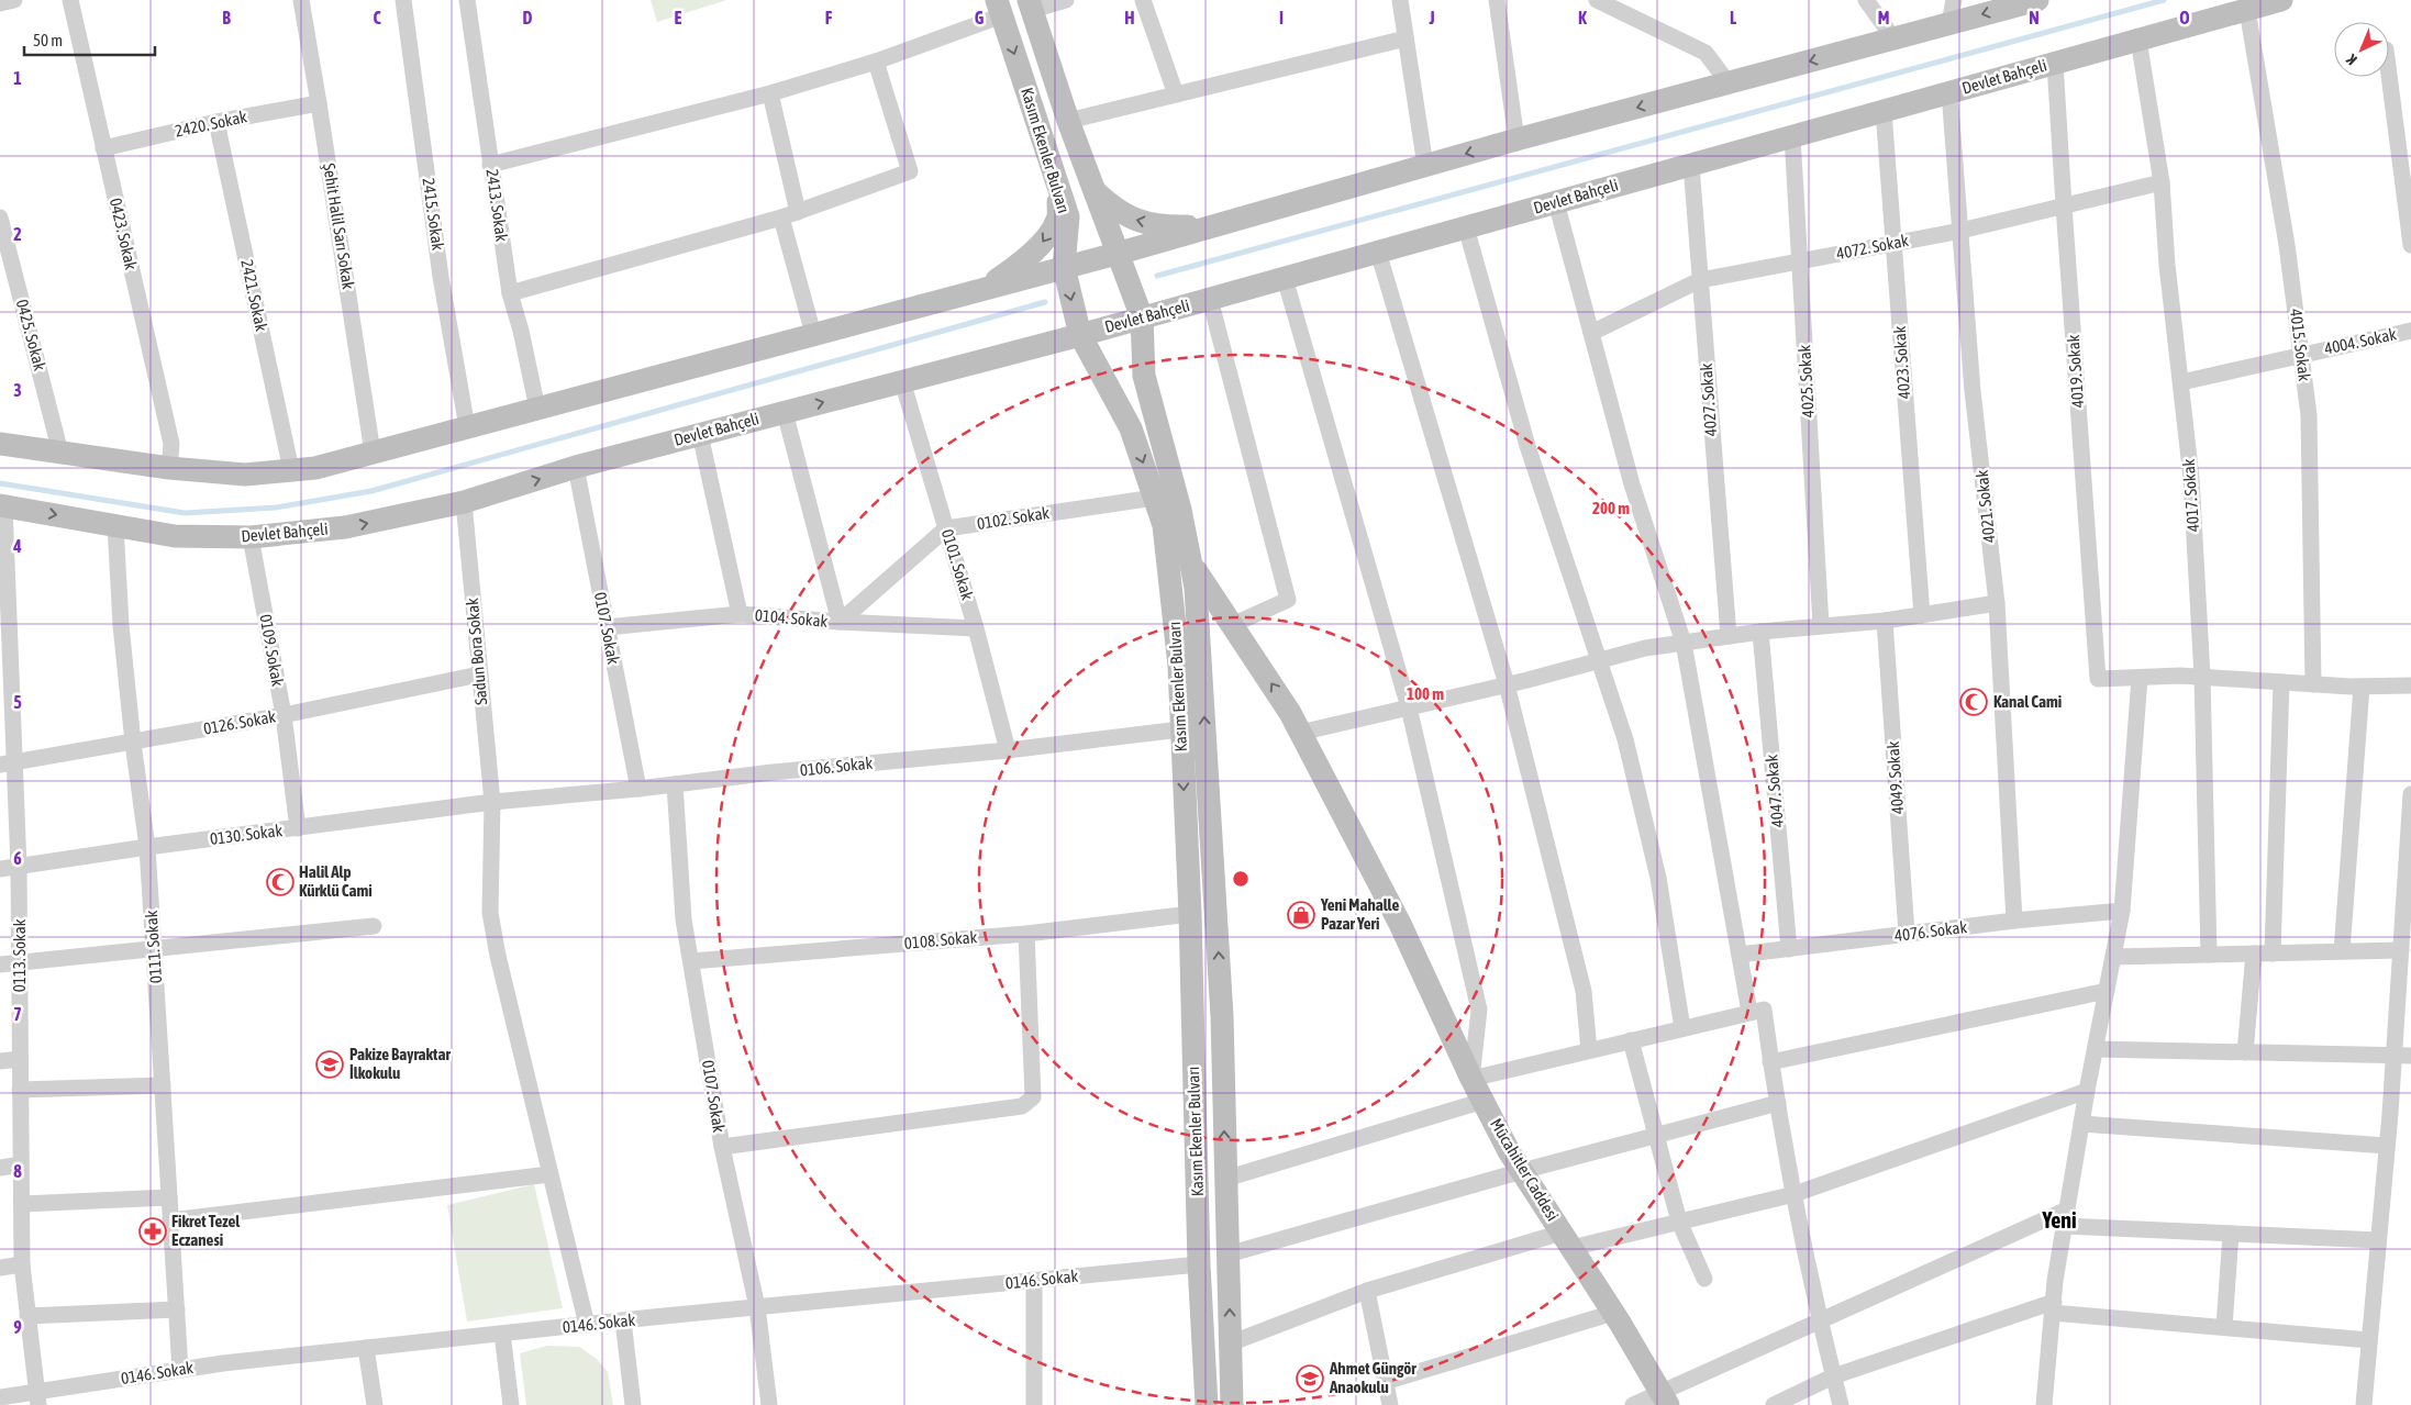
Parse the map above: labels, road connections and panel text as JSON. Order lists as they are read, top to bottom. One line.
{"streets":{"street":["Devlet Bahçeli","2420. Sokak","Kasım Ekenler Bulvarı","2413. Sokak","2415. Sokak","Şehit Halil Sarı Sokak","0423. Sokak","4072. Sokak","2421. Sokak","0425. Sokak","4004. Sokak","4015. Sokak","4023. Sokak","4019. Sokak","4025. Sokak","4027. Sokak","4017. Sokak","4021. Sokak","0102. Sokak","0101. Sokak","0104. Sokak","0107. Sokak","0109. Sokak","Sadun Bora Sokak","0126. Sokak","0106. Sokak","4049. Sokak","4047. Sokak","0130. Sokak","4076. Sokak","0108. Sokak","0111. Sokak","0113. Sokak","Mücahitler Caddesi","0146. Sokak"]},"crossings":[["Devlet Bahçeli","Kasım Ekenler Bulvarı"],["Devlet Bahçeli","4015. Sokak"],["Devlet Bahçeli","4023. Sokak"],["Devlet Bahçeli","4019. Sokak"],["Devlet Bahçeli","4025. Sokak"],["Devlet Bahçeli","4027. Sokak"],["Devlet Bahçeli","4017. Sokak"],["Devlet Bahçeli","4021. Sokak"],["Devlet Bahçeli","0101. Sokak"],["Devlet Bahçeli","0107. Sokak"],["Devlet Bahçeli","0109. Sokak"],["Devlet Bahçeli","Sadun Bora Sokak"],["Devlet Bahçeli","0111. Sokak"],["Devlet Bahçeli","0113. Sokak"],["2420. Sokak","Şehit Halil Sarı Sokak"],["2420. Sokak","0423. Sokak"],["2420. Sokak","2421. Sokak"],["Kasım Ekenler Bulvarı","0102. Sokak"],["Kasım Ekenler Bulvarı","0106. Sokak"],["Kasım Ekenler Bulvarı","0108. Sokak"],["Kasım Ekenler Bulvarı","Mücahitler Caddesi"],["Kasım Ekenler Bulvarı","0146. Sokak"],["4072. Sokak","4023. Sokak"],["4072. Sokak","4019. Sokak"],["4072. Sokak","4025. Sokak"],["4072. Sokak","4027. Sokak"],["4072. Sokak","4017. Sokak"],["4072. Sokak","4021. Sokak"],["4004. Sokak","4015. Sokak"],["4004. Sokak","4017. Sokak"],["4021. Sokak","4076. Sokak"],["0102. Sokak","0101. Sokak"],["0101. Sokak","0104. Sokak"],["0101. Sokak","0106. Sokak"],["0104. Sokak","0107. Sokak"],["0107. Sokak","0106. Sokak"],["0107. Sokak","0108. Sokak"],["0107. Sokak","0146. Sokak"],["0109. Sokak","0126. Sokak"],["0109. Sokak","0130. Sokak"],["Sadun Bora Sokak","0126. Sokak"],["Sadun Bora Sokak","0106. Sokak"],["Sadun Bora Sokak","0130. Sokak"],["Sadun Bora Sokak","0146. Sokak"],["0126. Sokak","0111. Sokak"],["0126. Sokak","0113. Sokak"],["0106. Sokak","0130. Sokak"],["4049. Sokak","4076. Sokak"],["4047. Sokak","4076. Sokak"],["0130. Sokak","0111. Sokak"],["0130. Sokak","0113. Sokak"],["0111. Sokak","0146. Sokak"],["0113. Sokak","0146. Sokak"]],"districts":["Yeni"],"places":{"mosque":["Kanal Cami","Halil Alp Kürklü Cami"],"shop":["Yeni Mahalle Pazar Yeri"],"school or university":["Pakize Bayraktar İlkokulu","Ahmet Güngör Anaokulu"],"pharmacy":["Fikret Tezel Eczanesi"]},"scale_bar":"50 m","north":"bottom left","grid":{"columns":["B","C","D","E","F","G","H","I","J","K","L","M","N","O"],"rows":["1","2","3","4","5","6","7","8","9"]},"rings":["200 m","100 m"]}
